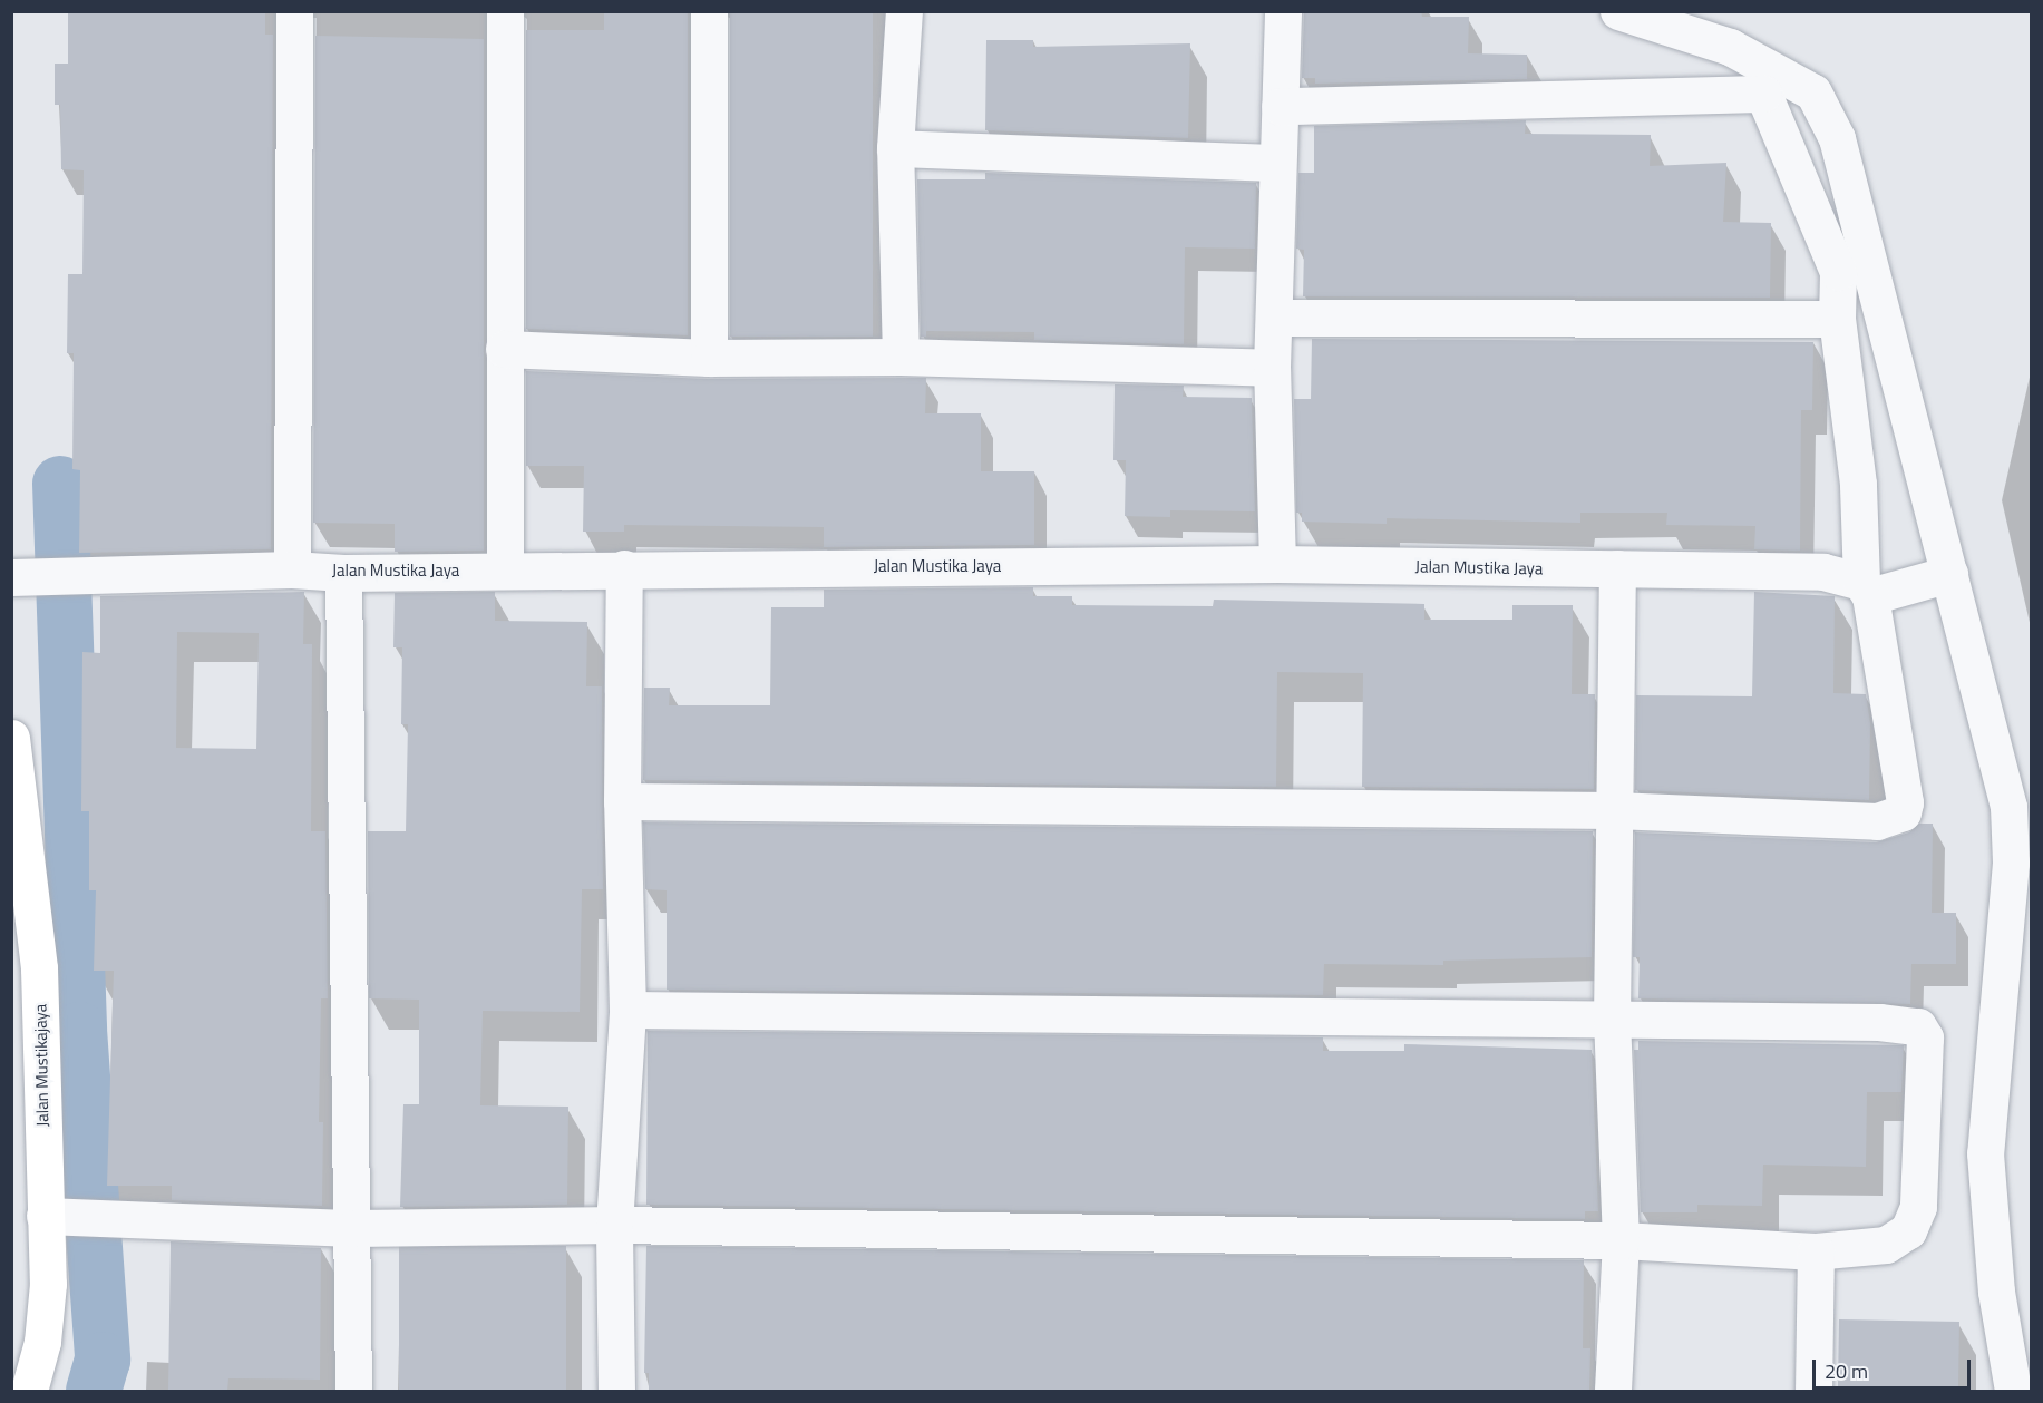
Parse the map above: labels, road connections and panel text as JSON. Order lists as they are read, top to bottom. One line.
{"streets":{"main road":["Jalan Mustikajaya"],"street":["Jalan Mustika Jaya"]},"scale_bar":"20 m"}
